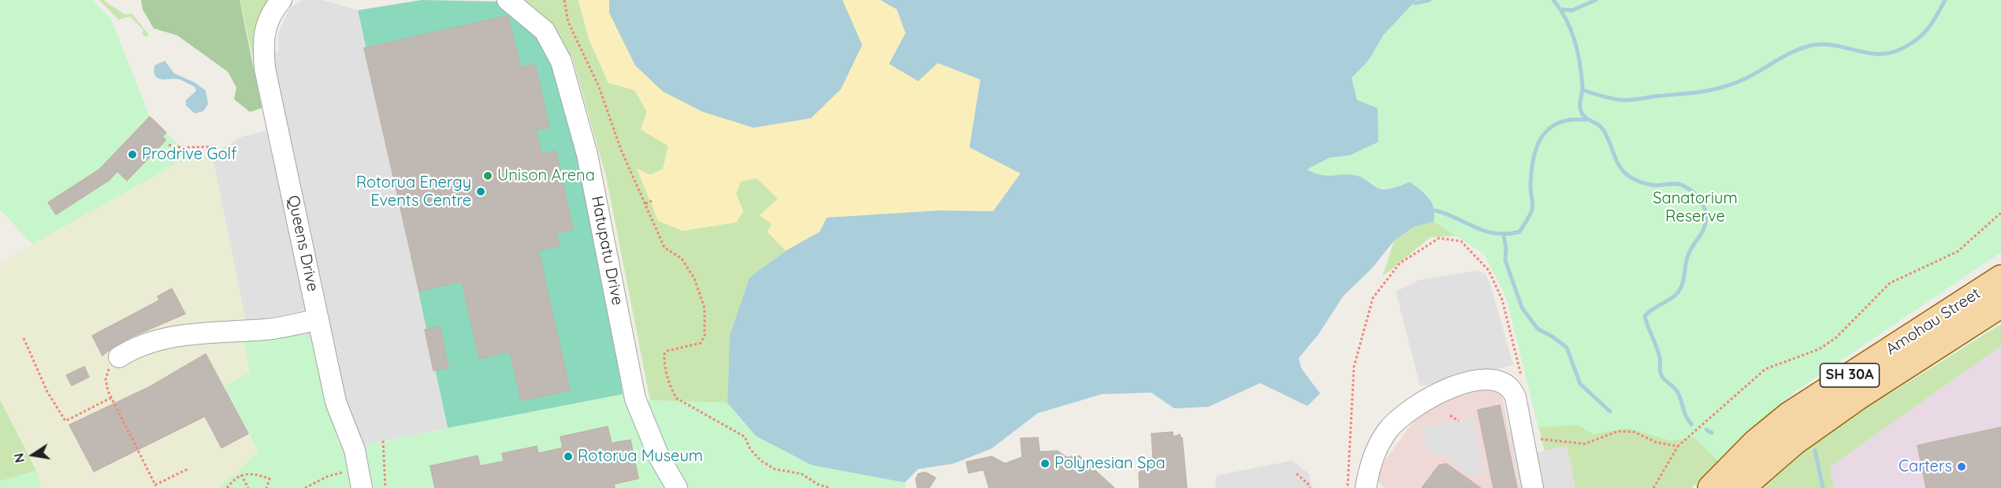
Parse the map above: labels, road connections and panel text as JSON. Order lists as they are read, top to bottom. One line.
{"streets":{"main road":["Amohau Street","SH 30A"],"street":["Queens Drive","Hatupatu Drive"]},"parks":["Sanatorium Reserve"],"places":["Prodrive Golf","Unison Arena","Rotorua Energy Events Centre","Rotorua Museum","Polynesian Spa","Carters"],"north":"left"}
